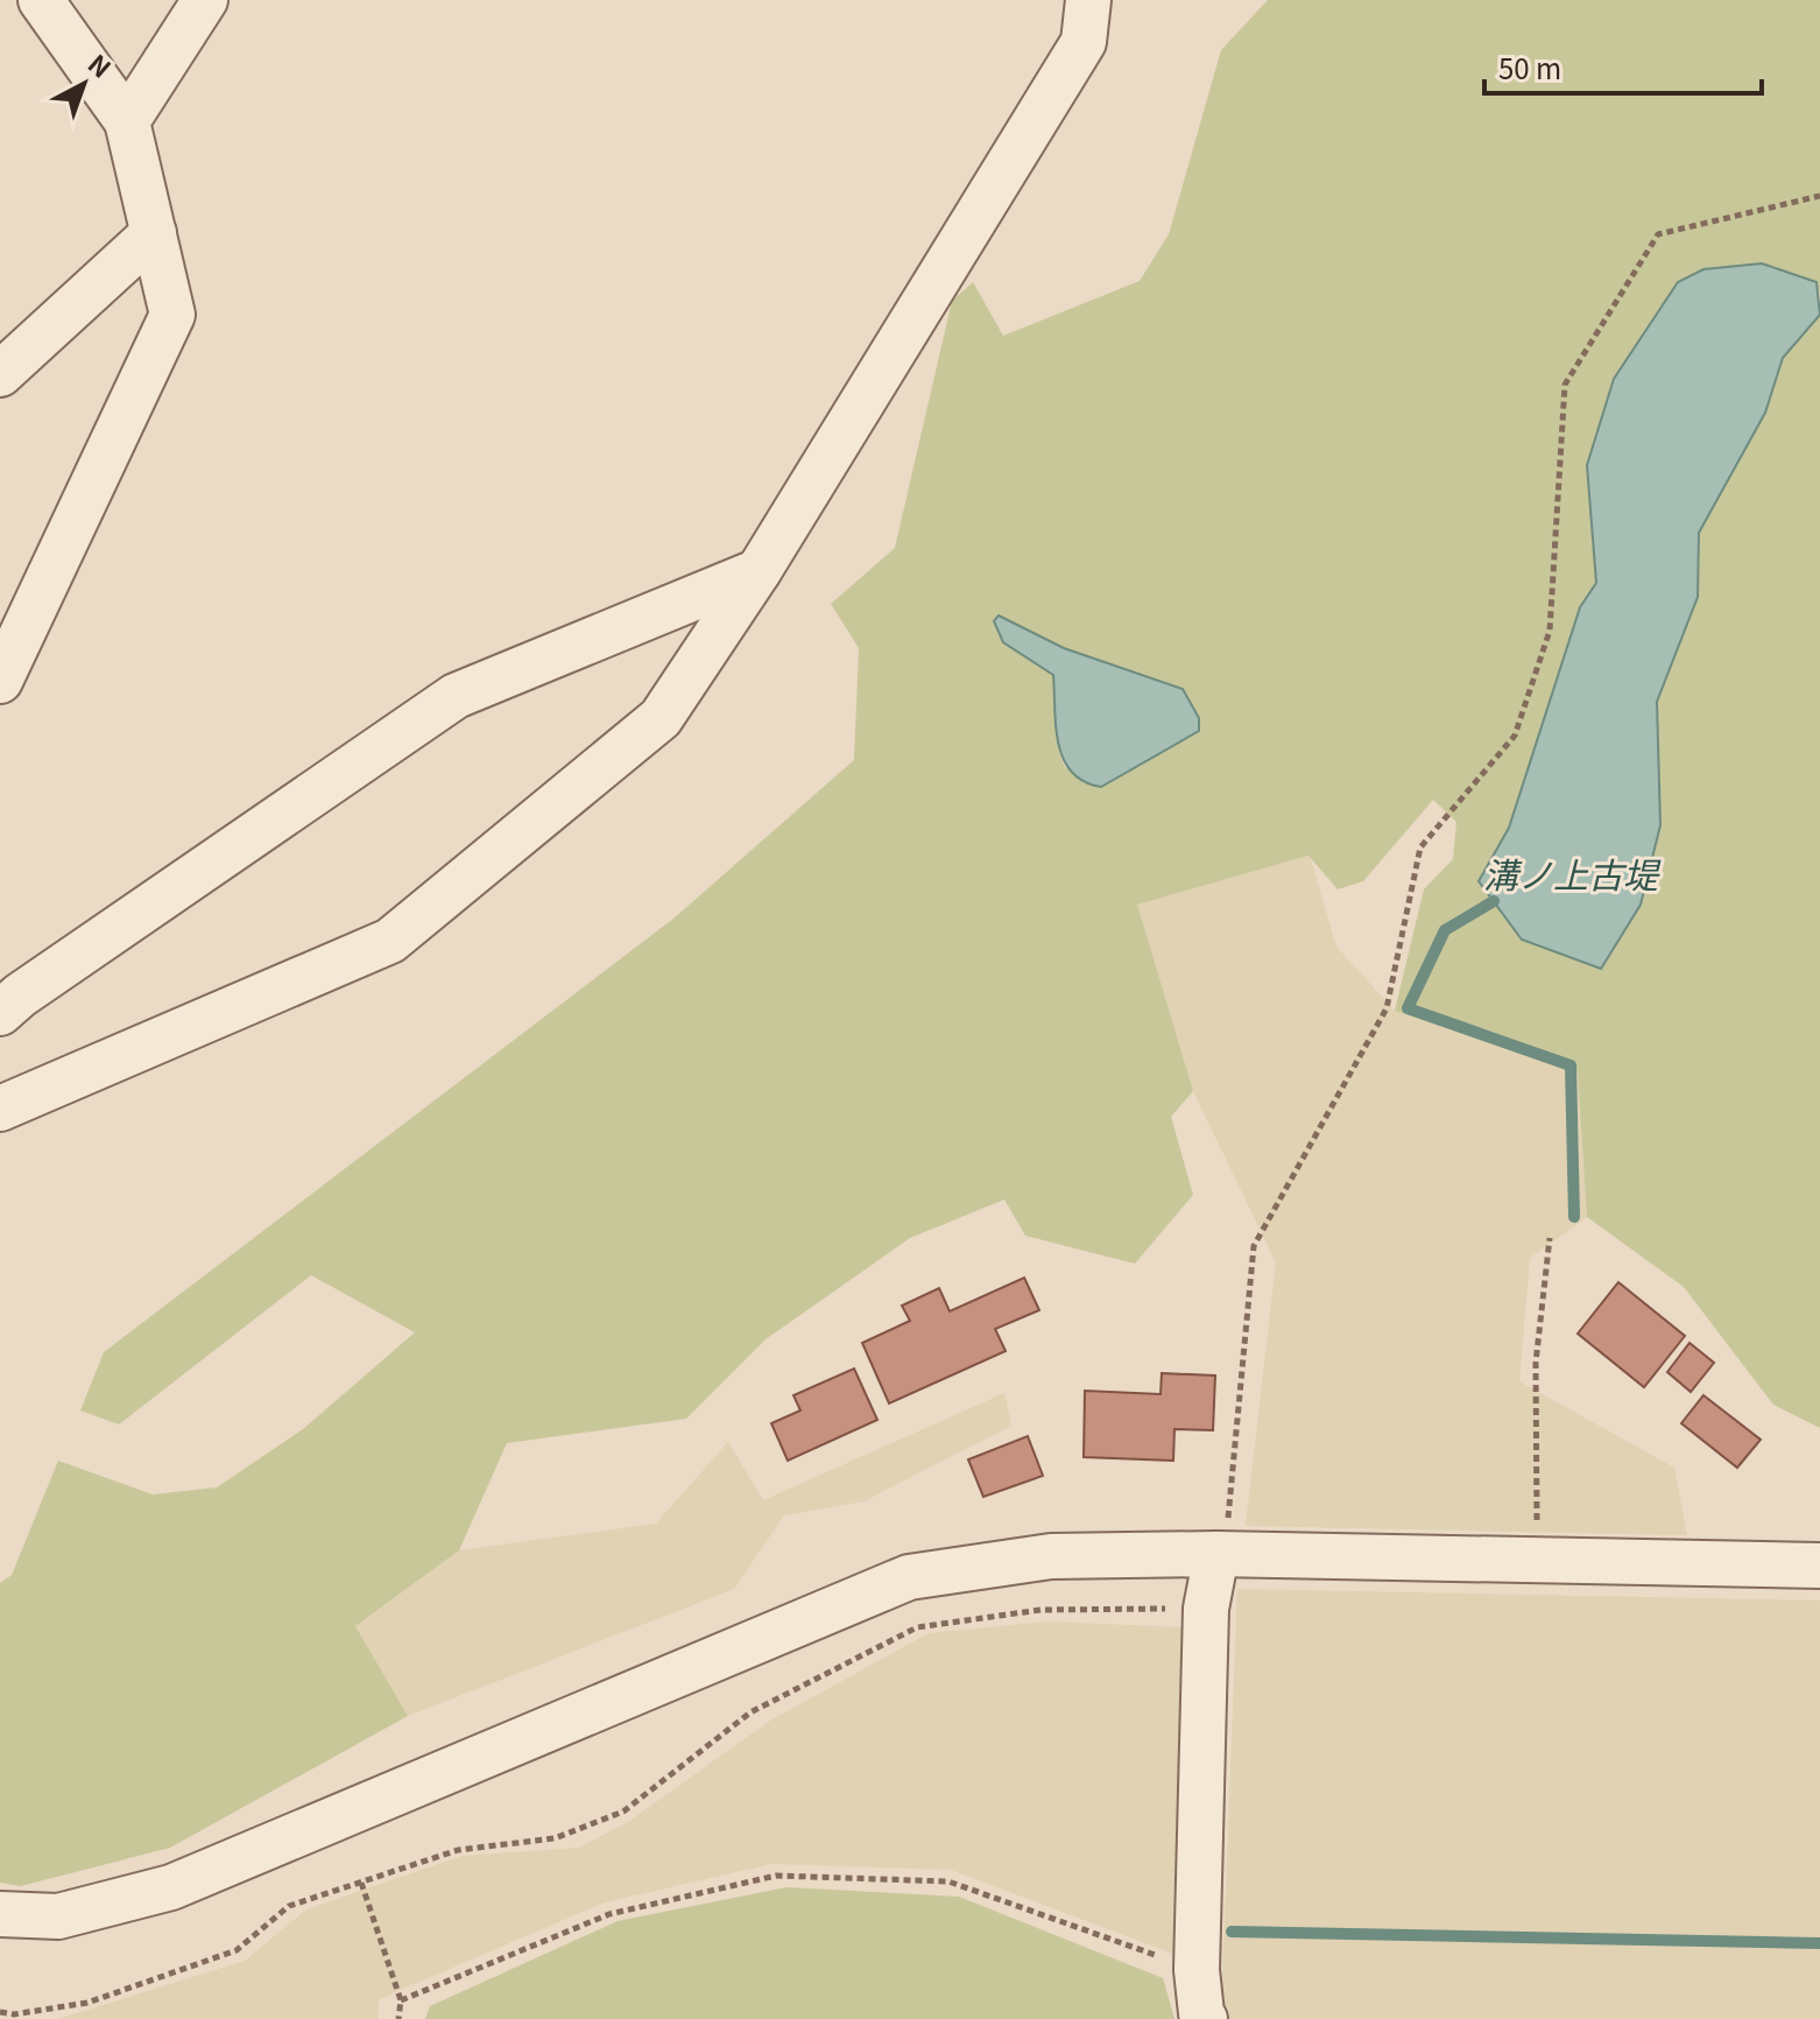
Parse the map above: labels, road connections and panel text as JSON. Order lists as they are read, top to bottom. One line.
{"water":["溝ノ上古堤"],"scale_bar":"50 m","north":"top right"}
